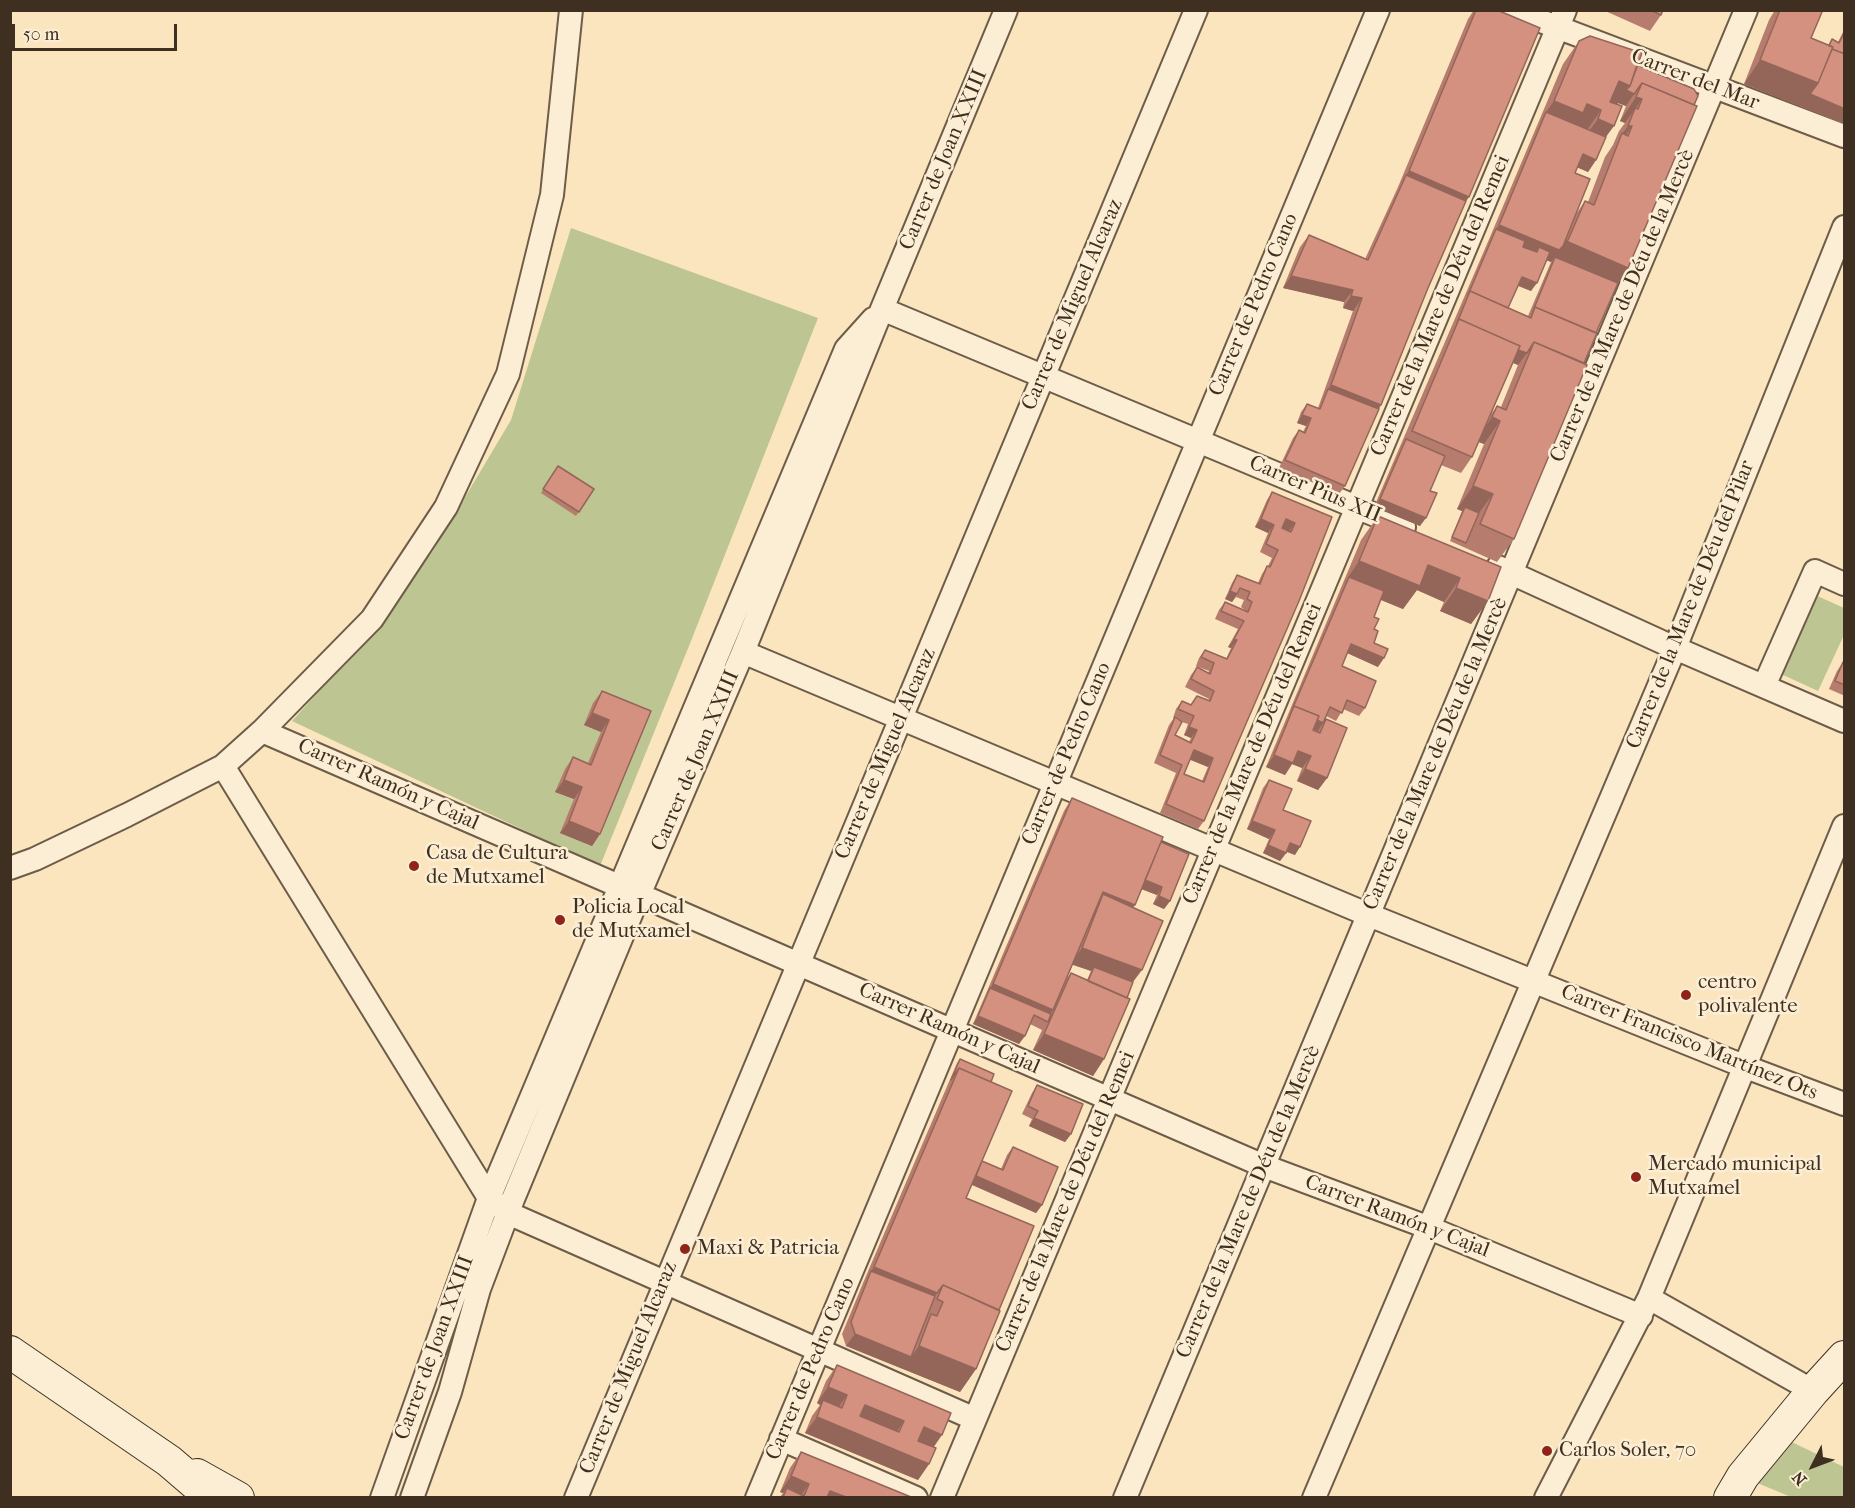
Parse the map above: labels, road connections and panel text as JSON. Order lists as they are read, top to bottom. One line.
{"streets":{"street":["Carrer del Mar","Carrer de Joan XXIII","Carrer de Miguel Alcaraz","Carrer de Pedro Cano","Carrer de la Mare de Déu del Remei","Carrer de la Mare de Déu de la Mercè","Carrer Pius XII","Carrer de la Mare de Déu del Pilar","Carrer Ramón y Cajal","Carrer Francisco Martínez Ots"]},"crossings":[["Carrer del Mar","Carrer de la Mare de Déu del Remei"],["Carrer del Mar","Carrer de la Mare de Déu de la Mercè"],["Carrer de Joan XXIII","Carrer Pius XII"],["Carrer de Joan XXIII","Carrer Ramón y Cajal"],["Carrer de Joan XXIII","Carrer Francisco Martínez Ots"],["Carrer de Miguel Alcaraz","Carrer Pius XII"],["Carrer de Miguel Alcaraz","Carrer Ramón y Cajal"],["Carrer de Miguel Alcaraz","Carrer Francisco Martínez Ots"],["Carrer de Pedro Cano","Carrer Pius XII"],["Carrer de Pedro Cano","Carrer Ramón y Cajal"],["Carrer de Pedro Cano","Carrer Francisco Martínez Ots"],["Carrer de la Mare de Déu del Remei","Carrer Pius XII"],["Carrer de la Mare de Déu del Remei","Carrer Ramón y Cajal"],["Carrer de la Mare de Déu del Remei","Carrer Francisco Martínez Ots"],["Carrer de la Mare de Déu de la Mercè","Carrer Ramón y Cajal"],["Carrer de la Mare de Déu de la Mercè","Carrer Francisco Martínez Ots"],["Carrer de la Mare de Déu del Pilar","Carrer Ramón y Cajal"],["Carrer de la Mare de Déu del Pilar","Carrer Francisco Martínez Ots"]],"places":["Casa de Cultura de Mutxamel","Policia Local de Mutxamel","centro polivalente","Mercado municipal Mutxamel","Maxi & Patricia","Carlos Soler, 70"],"scale_bar":"50 m","north":"bottom left"}
